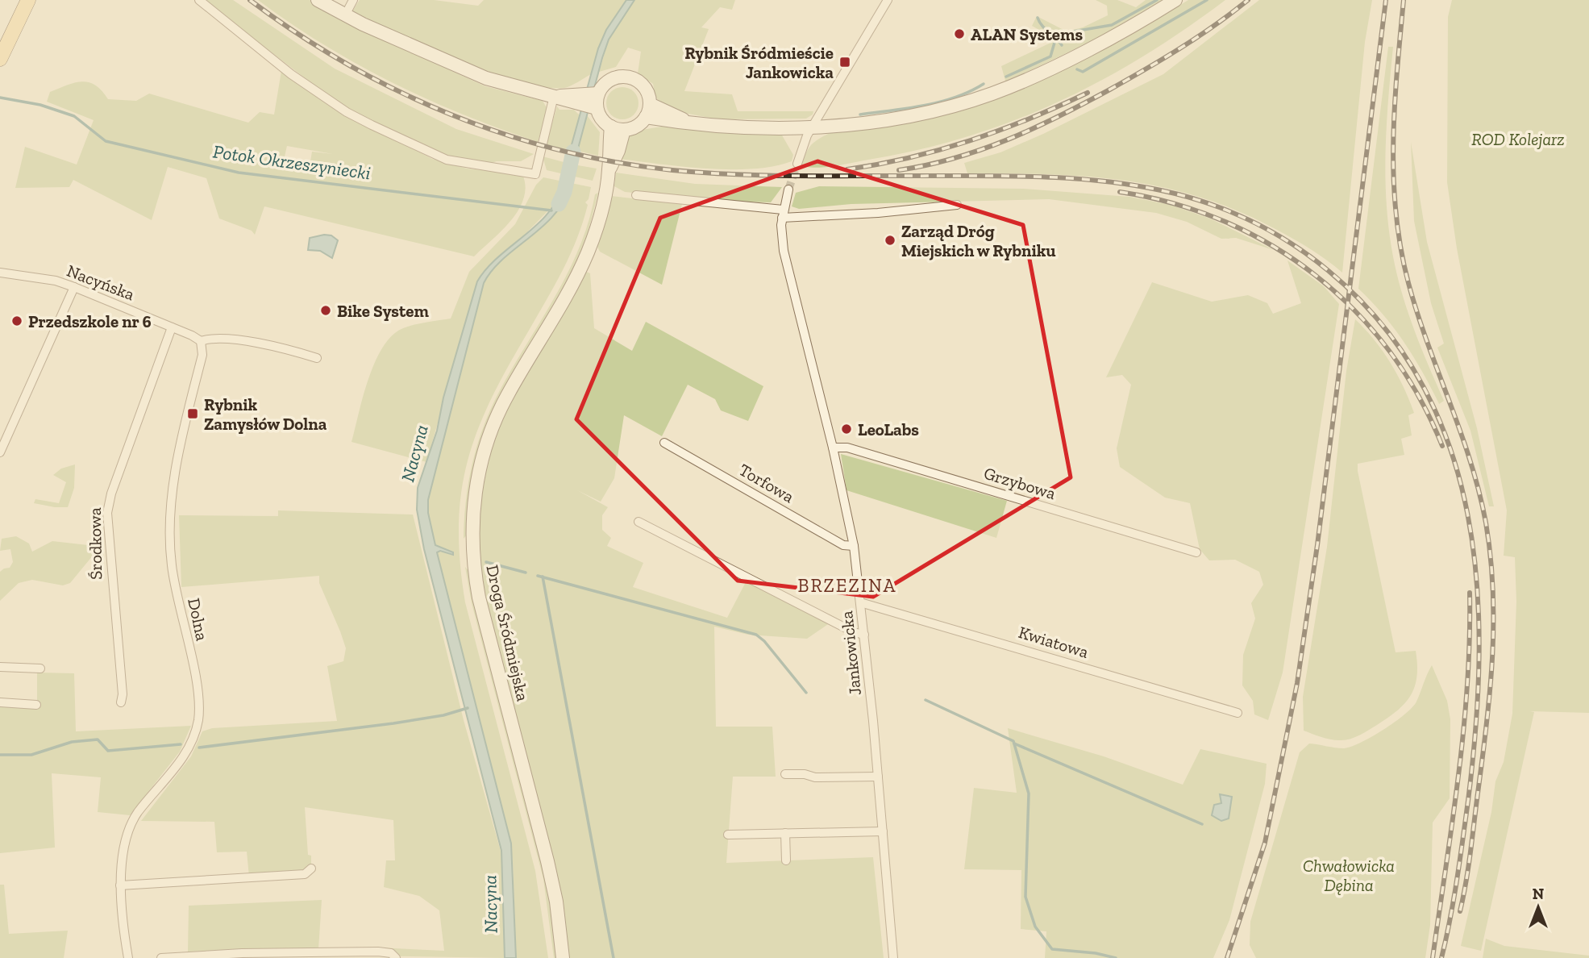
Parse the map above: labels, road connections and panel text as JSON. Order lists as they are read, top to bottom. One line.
{"streets":{"main road":["Droga Śródmiejska"],"street":["Nacyńska","Torfowa","Grzybowa","Środkowa","Dolna","Kwiatowa","Jankowicka"]},"crossings":[["Nacyńska","Środkowa"],["Nacyńska","Dolna"],["Torfowa","Jankowicka"],["Grzybowa","Jankowicka"],["Kwiatowa","Jankowicka"]],"districts":["BRZEZINA"],"water":["Potok Okrzeszyniecki","Nacyna"],"parks":["ROD Kolejarz","Chwałowicka Dębina"],"places":{"other":["ALAN Systems","Zarząd Dróg Miejskich w Rybniku","Bike System","Przedszkole nr 6","LeoLabs"],"transit":["Rybnik Śródmieście Jankowicka","Rybnik Zamysłów Dolna"]},"north":"top"}
